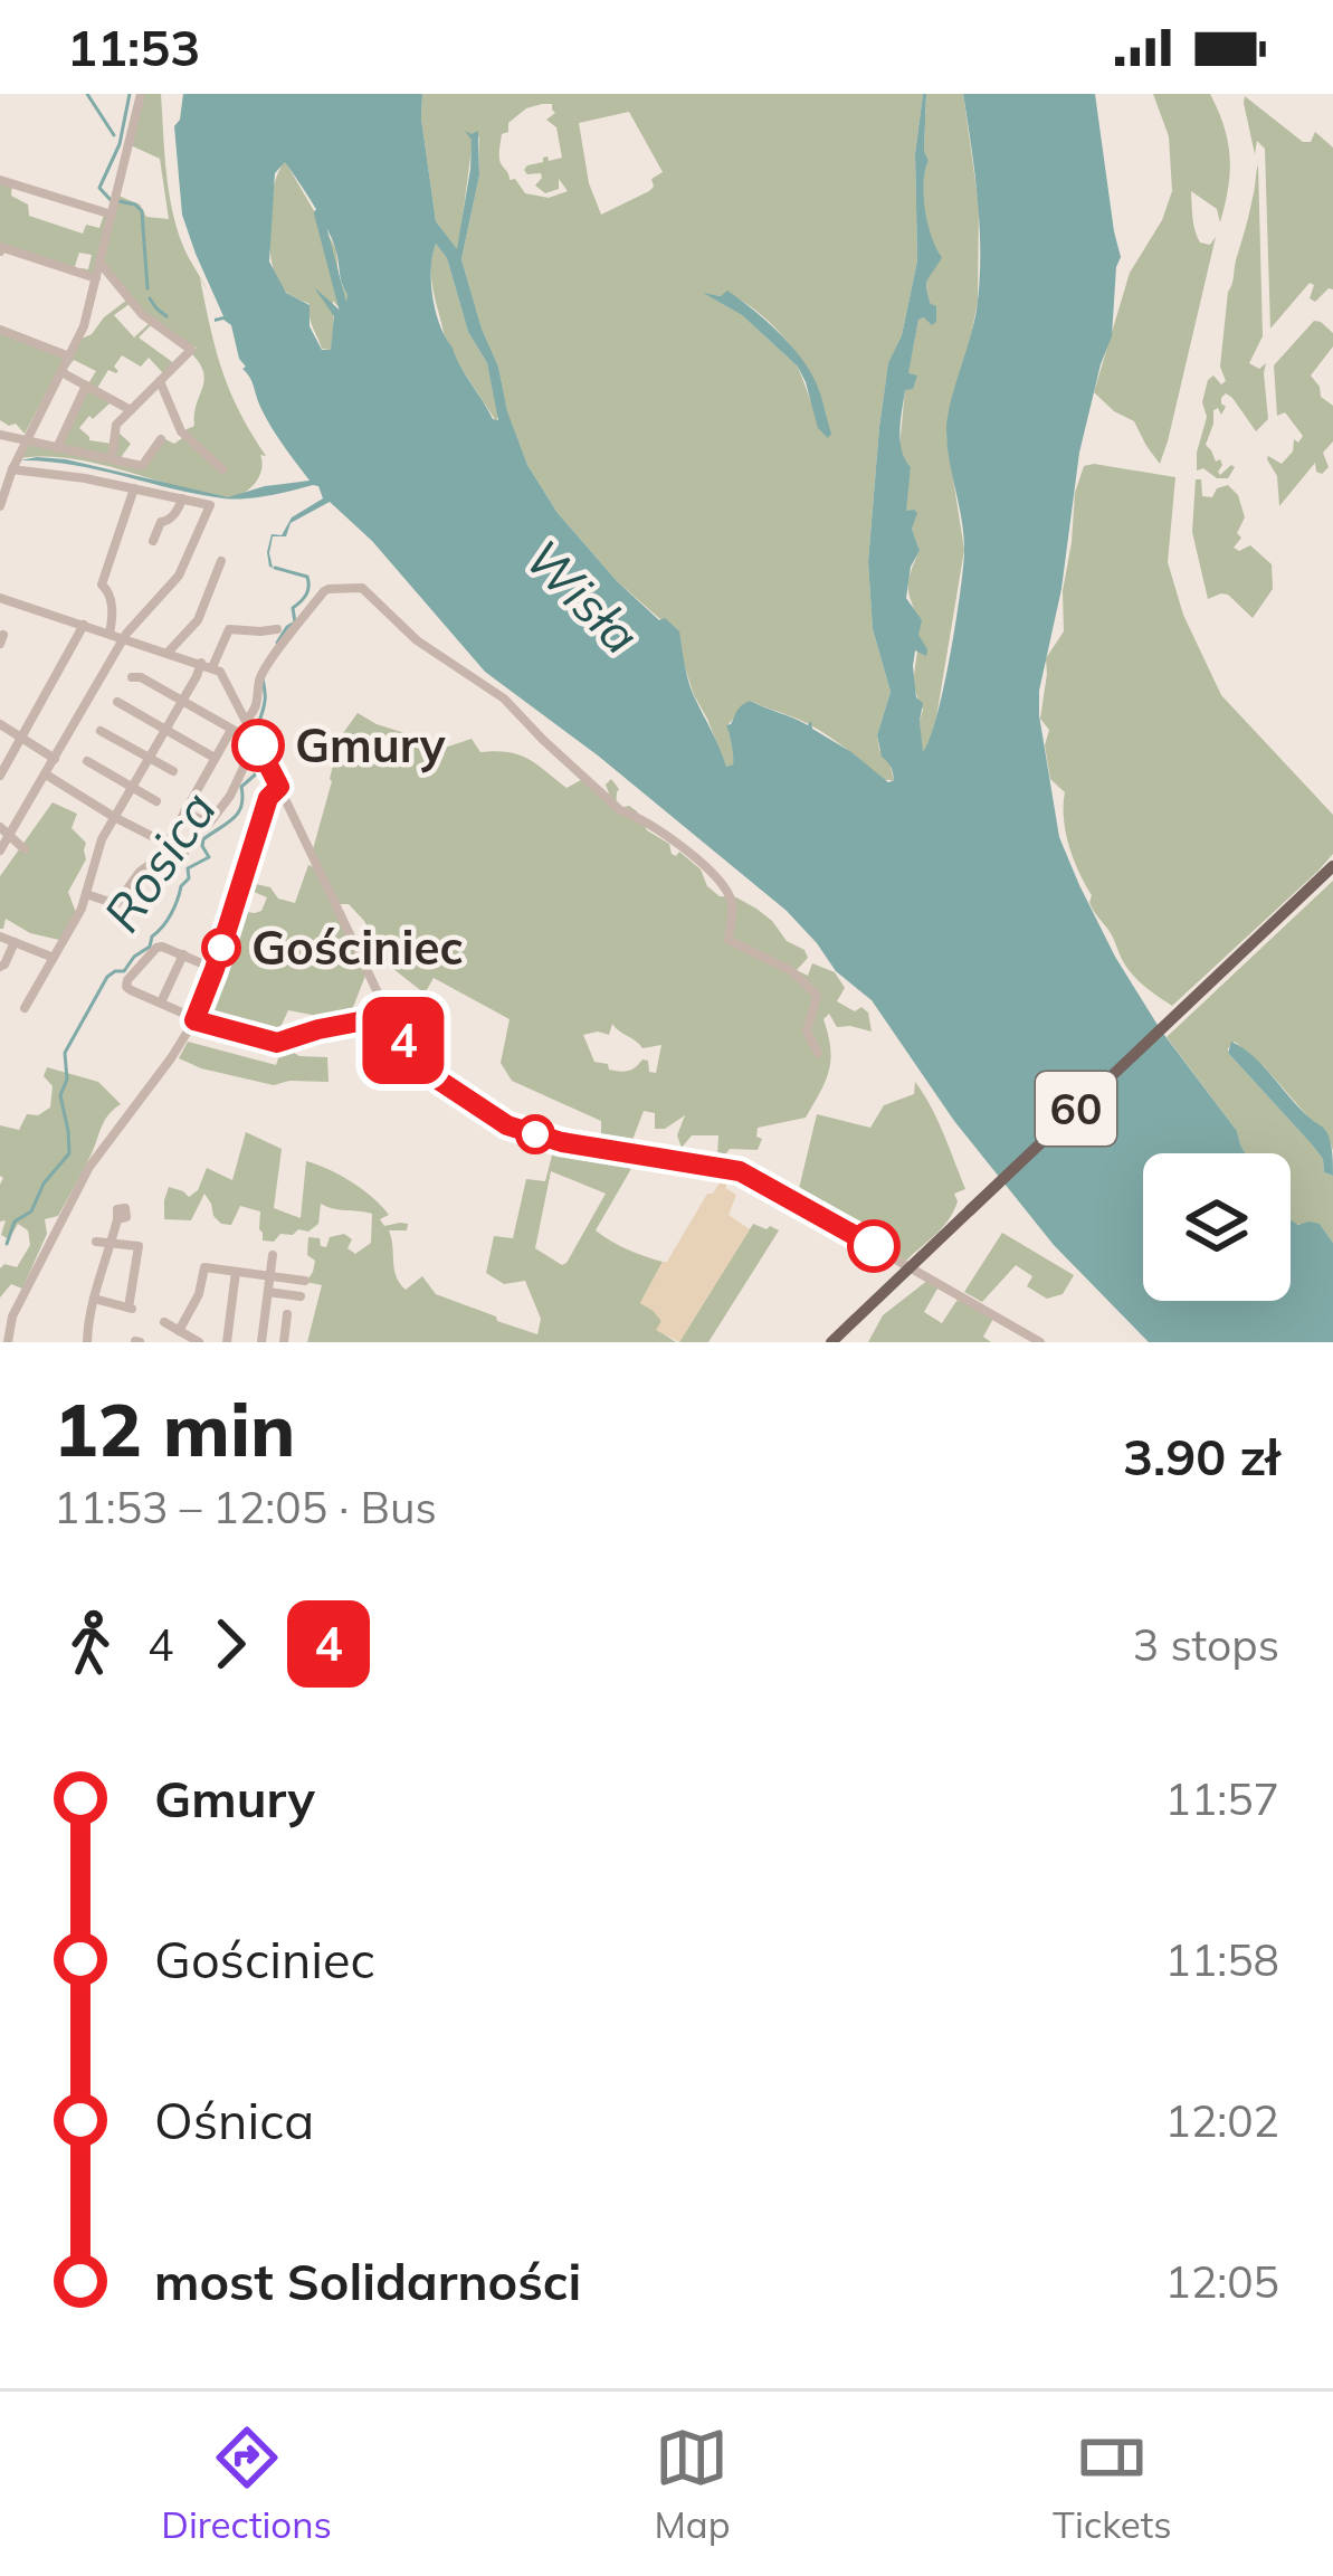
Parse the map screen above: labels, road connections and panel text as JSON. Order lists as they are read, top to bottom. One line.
{"streets":{"main road":["60"]},"water":["Wisła","Rosica"],"places":["Gmury","Gościniec"],"lines":["bus line 4"],"page":{"status":"11:53","on_map":"4","heading":["12 min","11:53 – 12:05 · Bus","3.90 zł"],"legs":["4","4","3 stops"],"list":[{"name":"Gmury","value":"11:57"},{"name":"Gościniec","value":"11:58"},{"name":"Ośnica","value":"12:02"},{"name":"most Solidarności","value":"12:05"}],"tabs":["Directions","Map","Tickets"]}}
